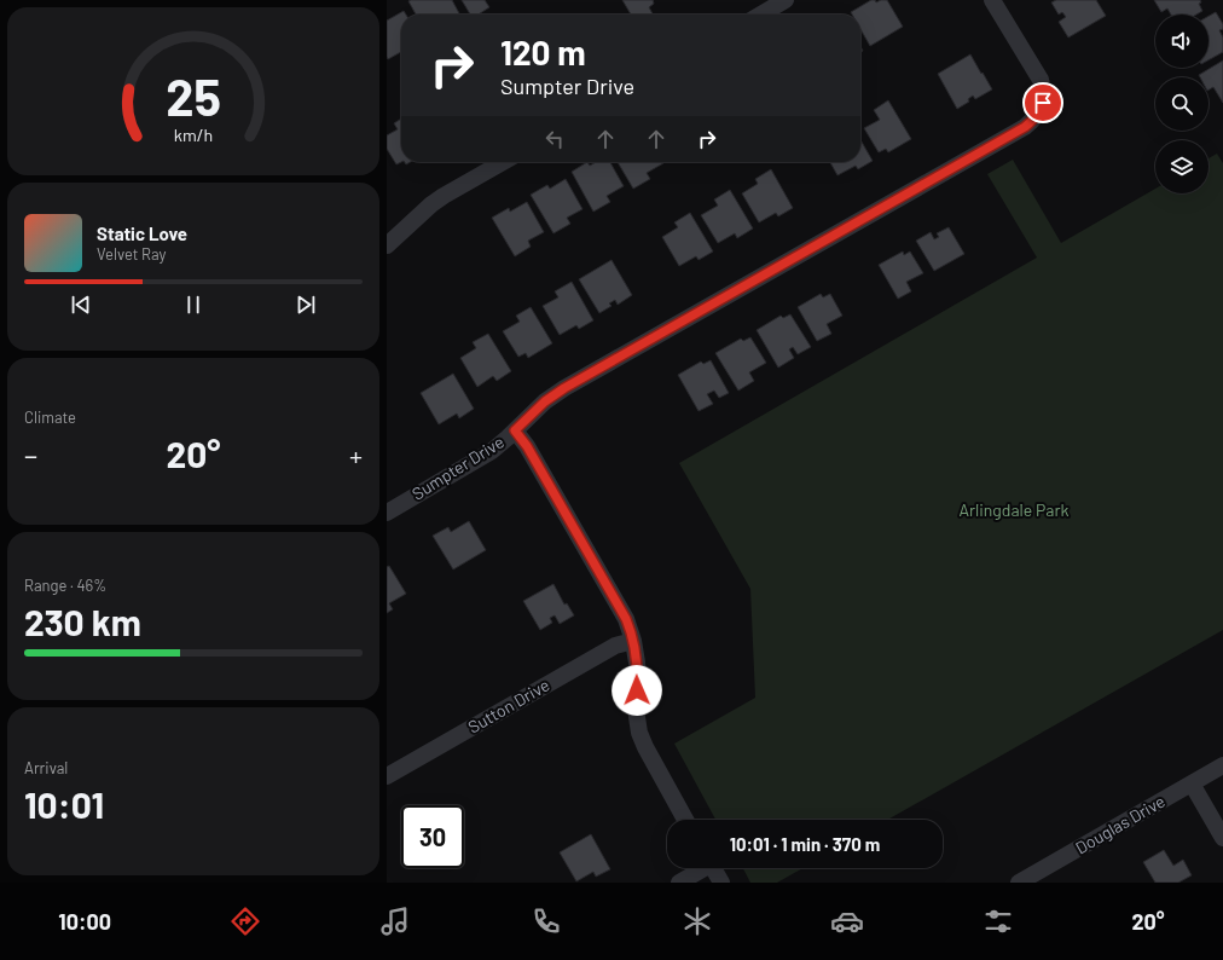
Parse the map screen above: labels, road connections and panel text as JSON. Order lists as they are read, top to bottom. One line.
{"streets":{"street":["Sumpter Drive","Sutton Drive","Douglas Drive"]},"parks":["Arlingdale Park"],"page":{"turn":["120 m","Sumpter Drive"],"song":["Static Love","Velvet Ray"],"tile":["Climate",["Range · 46%","230 km"],["Arrival","10:01"]],"heat":["−","20°","+"],"limit":"30","trip":"10:01 · 1 min · 370 m","tabs":["10:00","20°"],"gauge":["25","km/h"]}}
